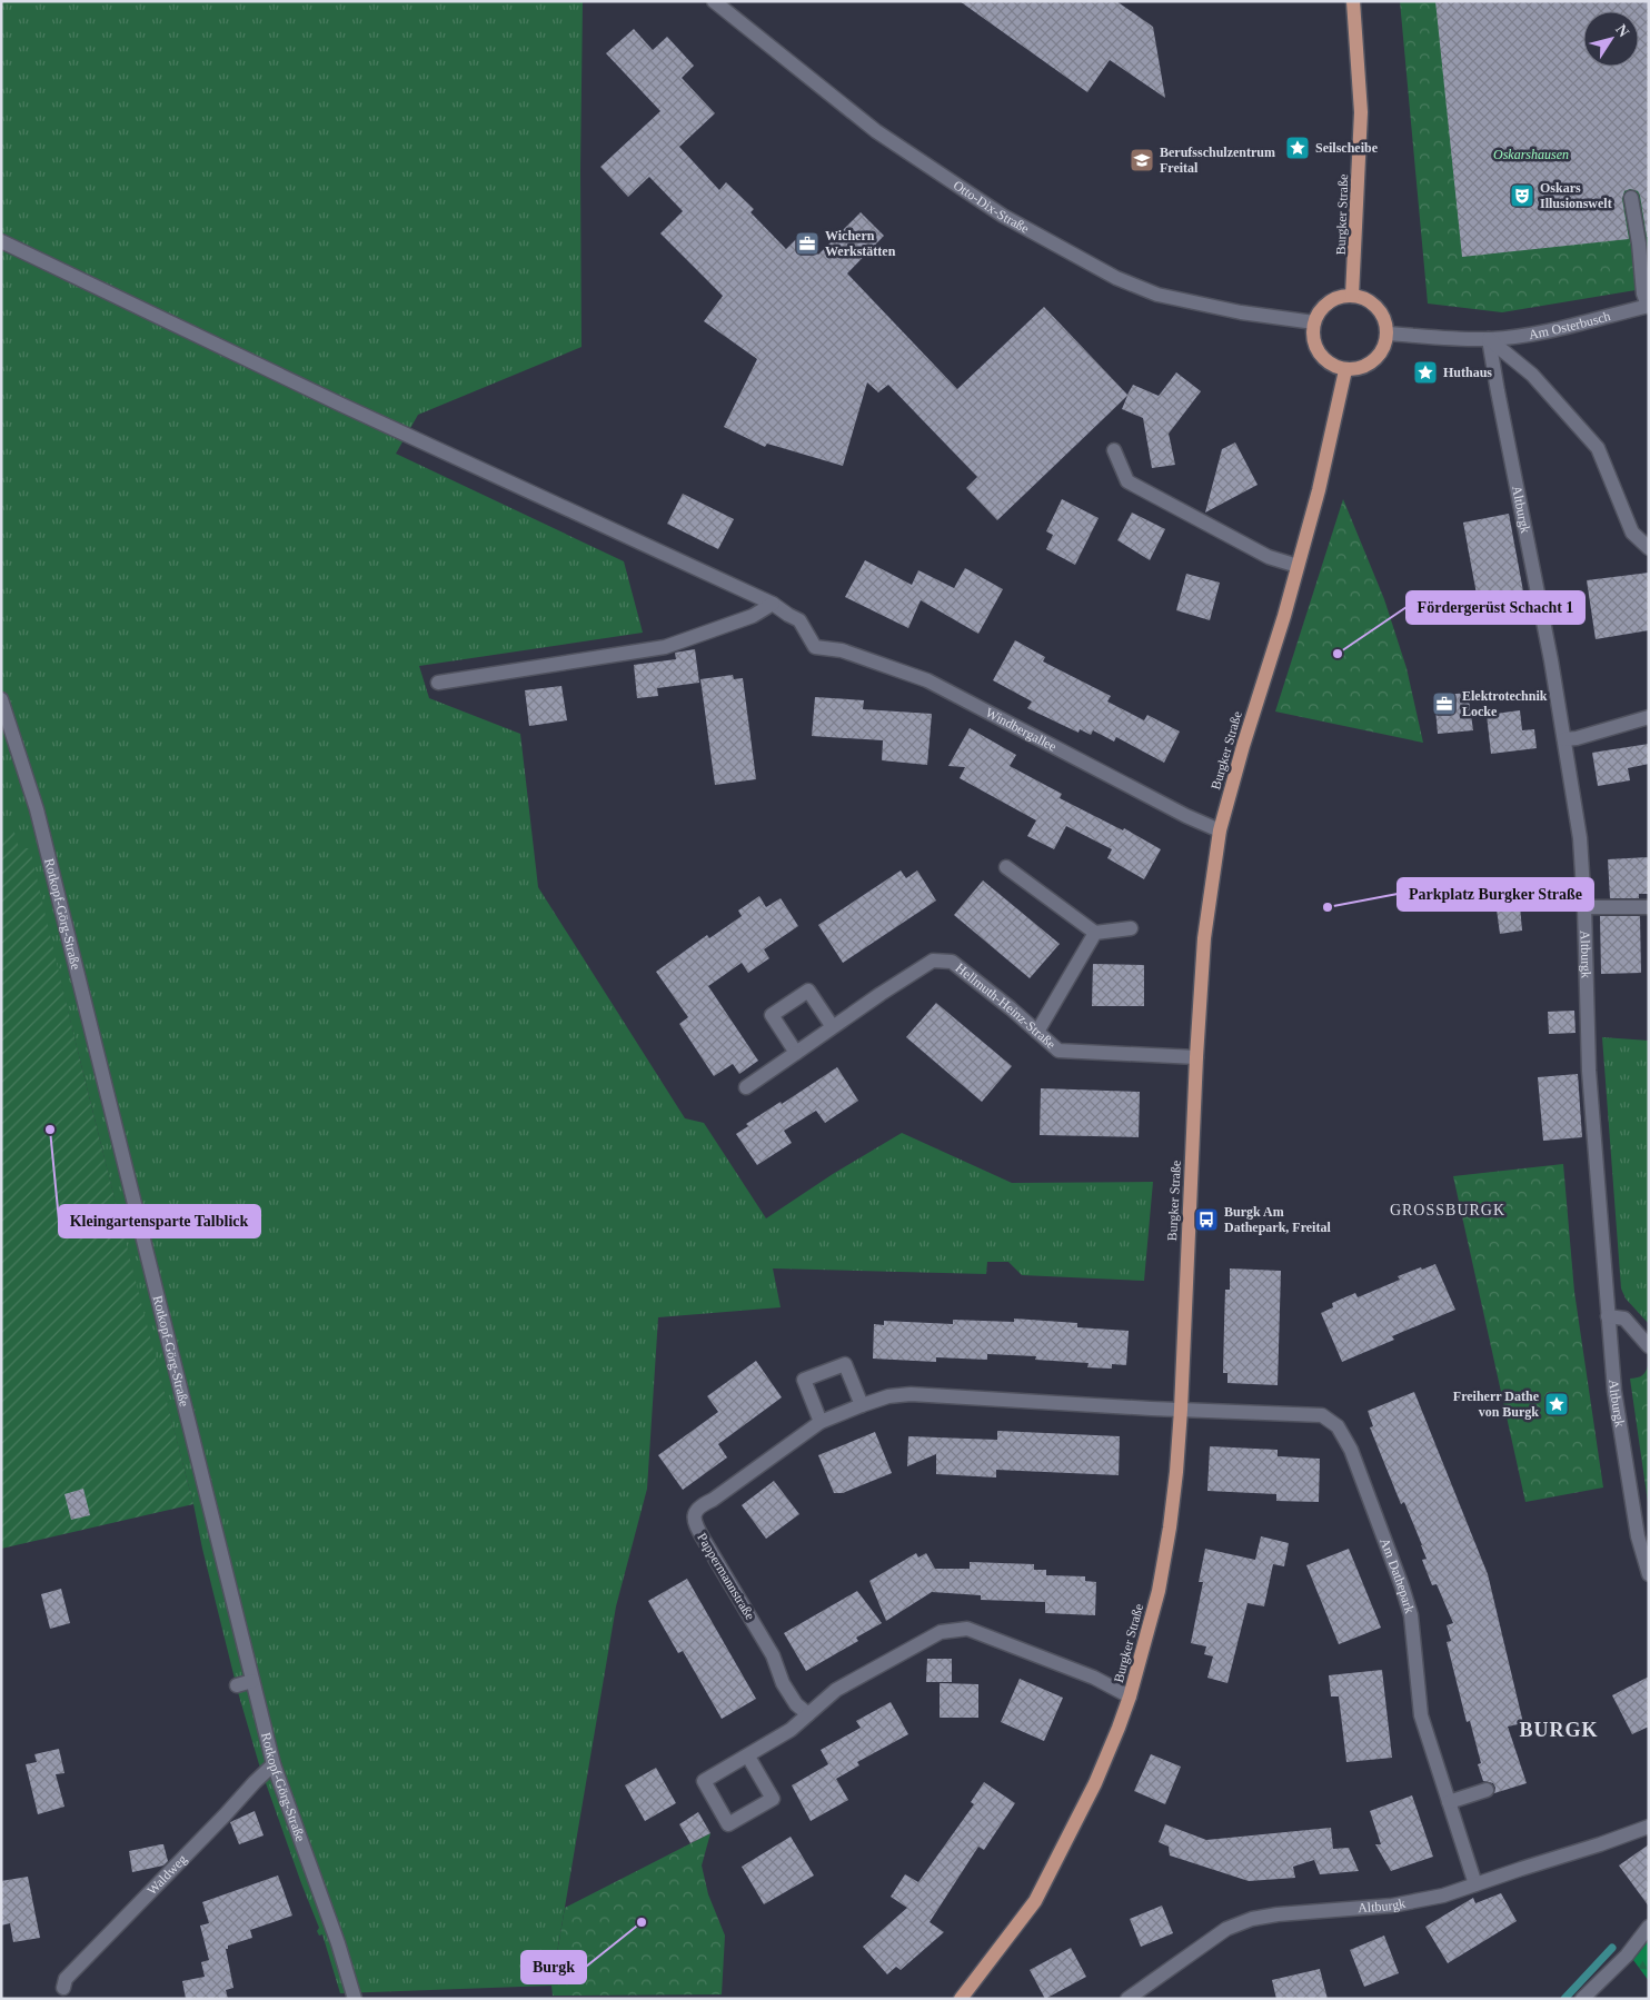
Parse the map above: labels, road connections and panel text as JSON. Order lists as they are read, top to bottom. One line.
{"streets":{"main road":["Burgker Straße"],"street":["Otto-Dix-Straße","Am Osterbusch","Altburgk","Windbergallee","Rotkopf-Görg-Straße","Hellmuth-Heinz-Straße","Am Dathepark","Pappermannstraße","Waldweg"]},"crossings":[["Otto-Dix-Straße","Burgker Straße"],["Otto-Dix-Straße","Am Osterbusch"],["Burgker Straße","Am Osterbusch"],["Burgker Straße","Windbergallee"],["Burgker Straße","Hellmuth-Heinz-Straße"],["Burgker Straße","Am Dathepark"],["Burgker Straße","Pappermannstraße"],["Am Osterbusch","Altburgk"],["Altburgk","Am Dathepark"],["Rotkopf-Görg-Straße","Waldweg"],["Am Dathepark","Pappermannstraße"]],"districts":["GROSSBURGK","BURGK"],"parks":["Oskarshausen"],"places":{"place":["Seilscheibe","Huthaus","Freiherr Dathe von Burgk"],"school or university":["Berufsschulzentrum Freital"],"theatre":["Oskars Illusionswelt"],"office":["Wichern Werkstätten","Elektrotechnik Locke"],"other":["Fördergerüst Schacht 1","Parkplatz Burgker Straße","Kleingartensparte Talblick","Burgk"],"bus stop":["Burgk Am Dathepark, Freital"]},"north":"top right"}
